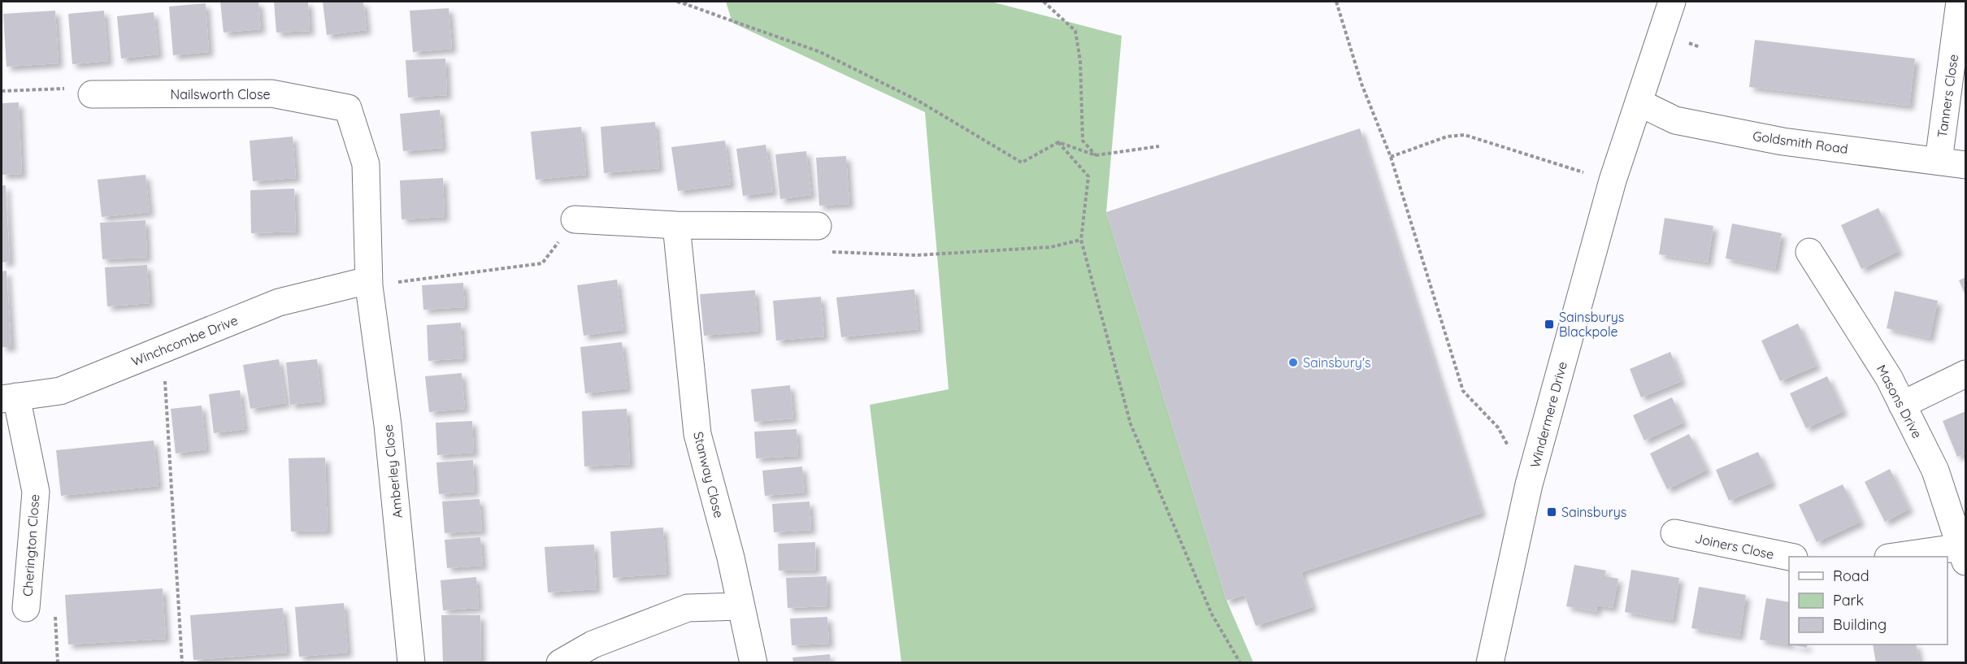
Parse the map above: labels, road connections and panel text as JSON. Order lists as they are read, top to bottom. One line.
{"streets":{"street":["Nailsworth Close","Tanners Close","Goldsmith Road","Winchcombe Drive","Masons Drive","Windermere Drive","Amberley Close","Stanway Close","Cherington Close","Joiners Close"]},"crossings":[["Nailsworth Close","Winchcombe Drive"],["Nailsworth Close","Amberley Close"],["Tanners Close","Goldsmith Road"],["Goldsmith Road","Windermere Drive"],["Winchcombe Drive","Amberley Close"],["Winchcombe Drive","Cherington Close"]],"places":{"transit":["Sainsburys Blackpole","Sainsburys"],"other":["Sainsbury's"]},"legend":["Road","Park","Building"]}
